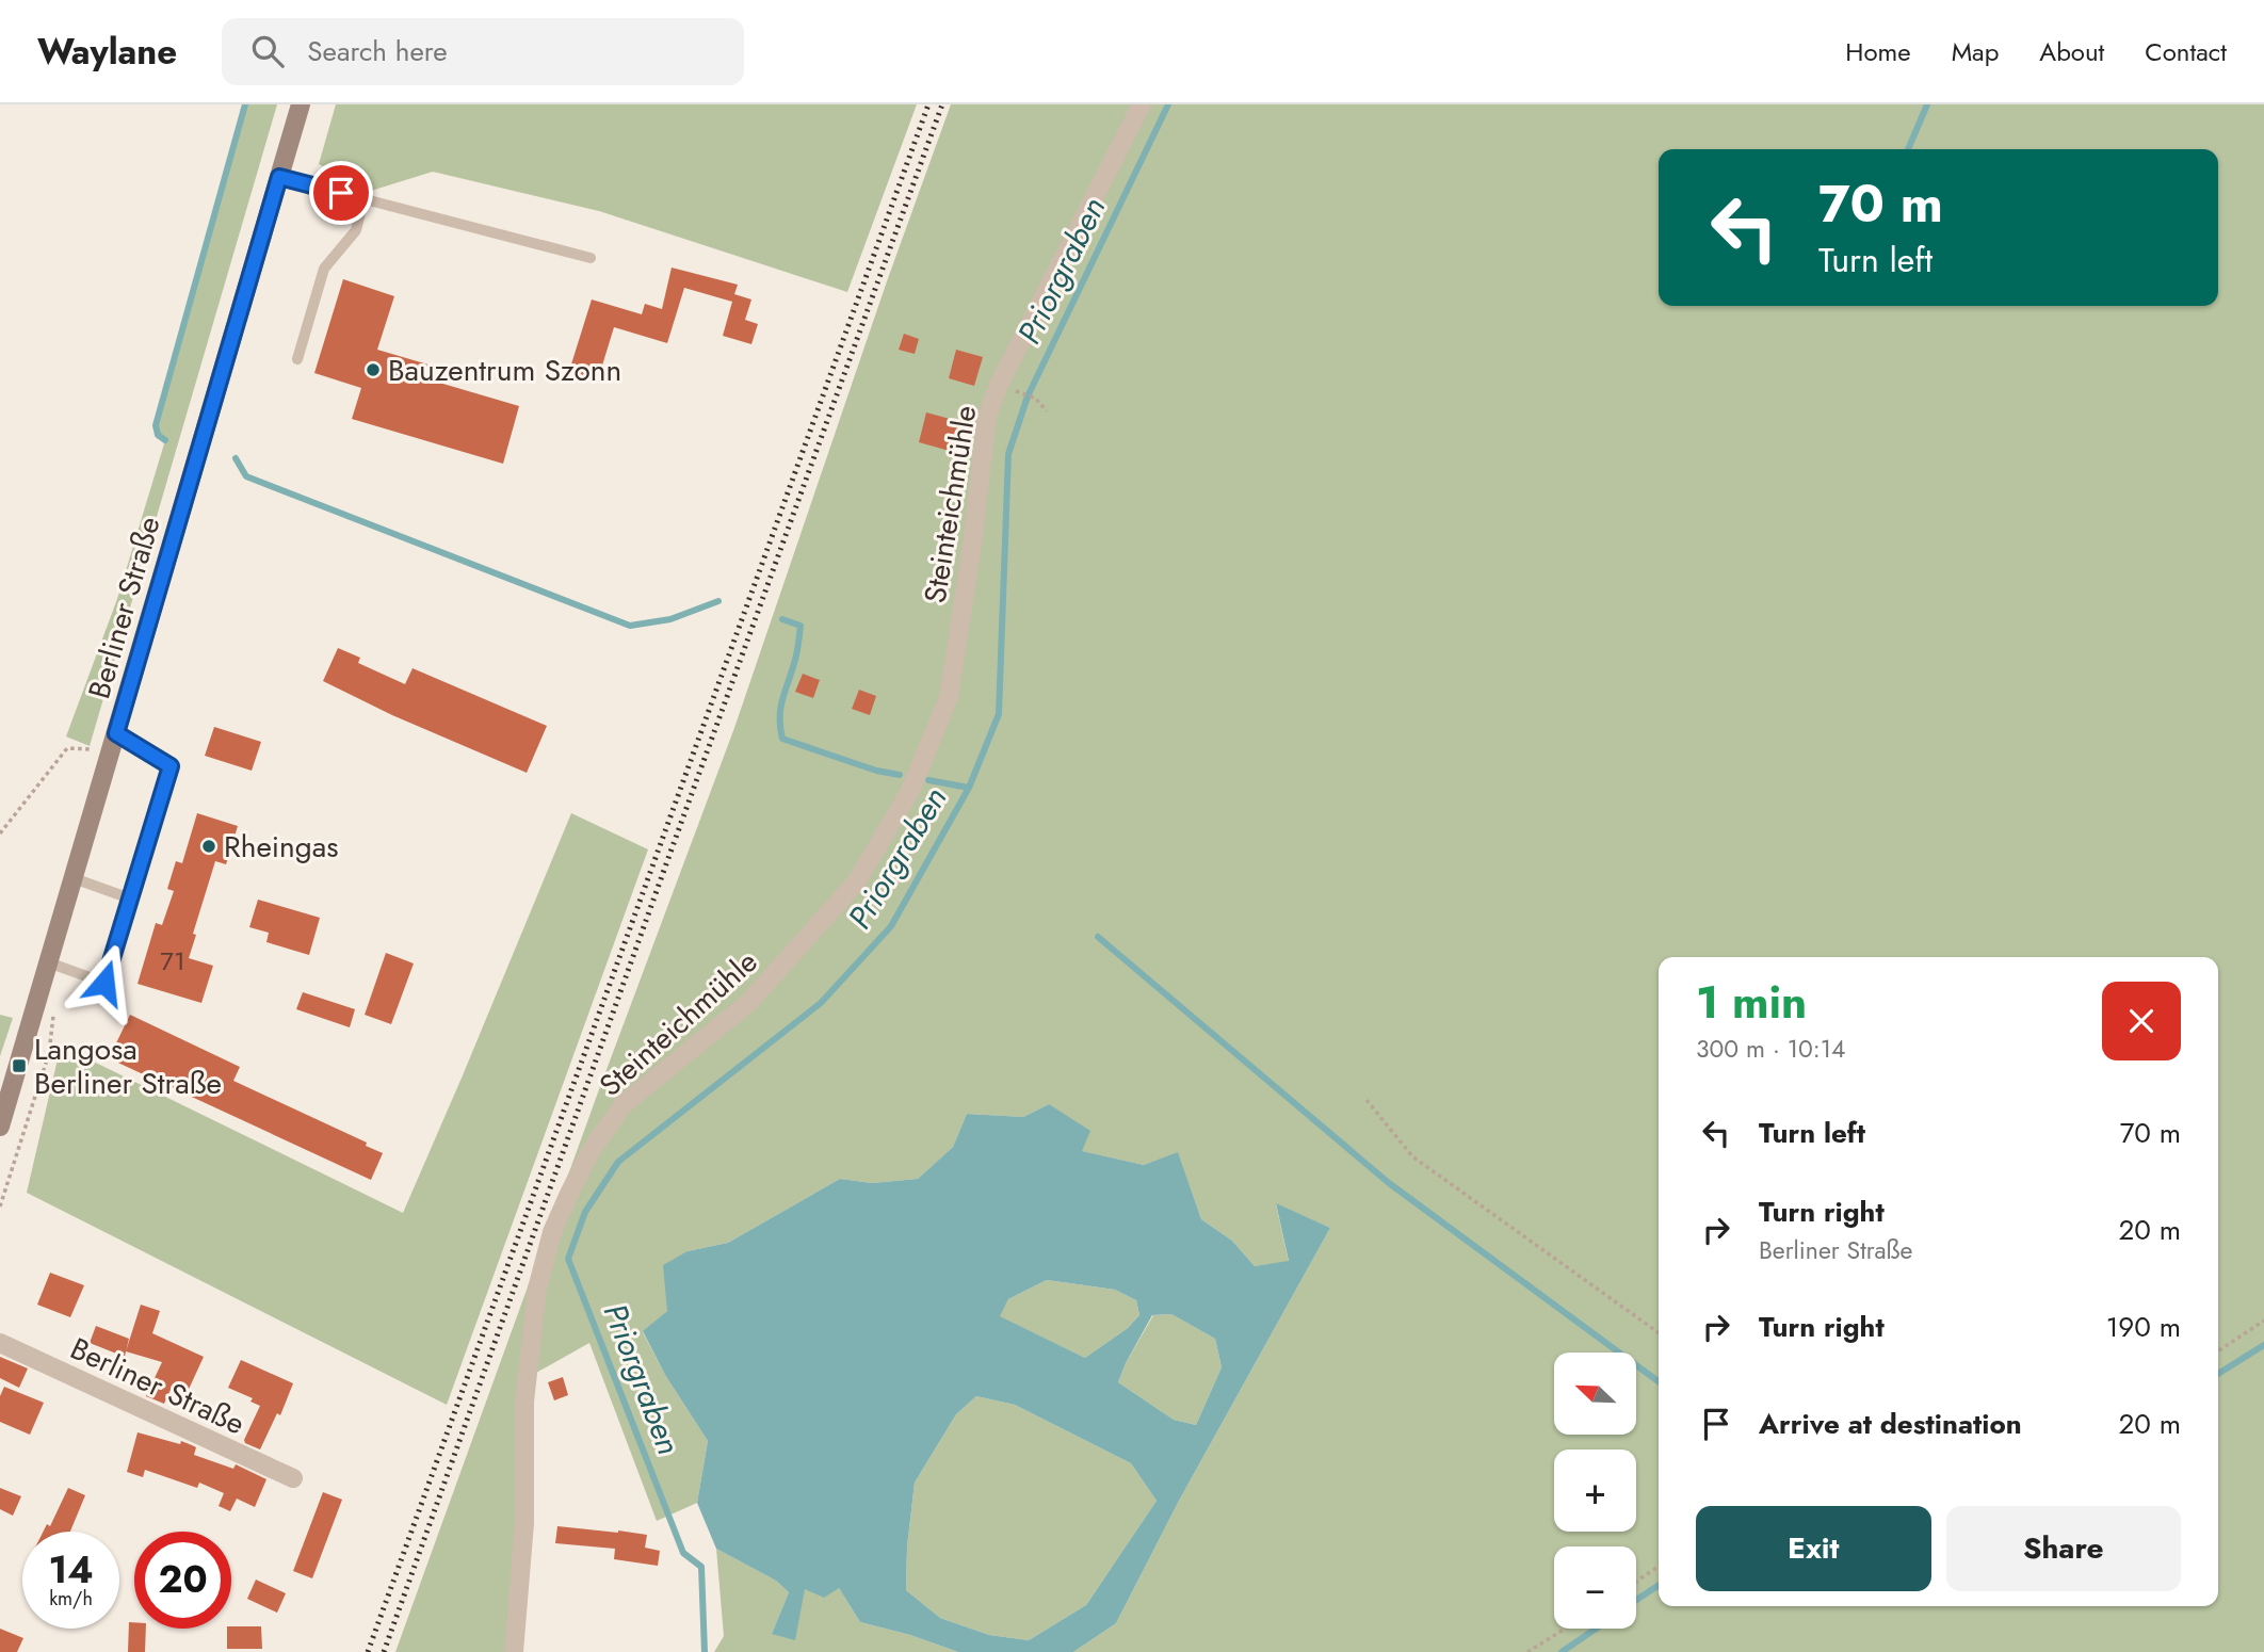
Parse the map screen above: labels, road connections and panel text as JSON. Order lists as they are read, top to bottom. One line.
{"streets":{"main road":["Berliner Straße"],"street":["Steinteichmühle"]},"water":["Priorgraben"],"places":{"other":["Bauzentrum Szonn","Rheingas"],"transit":["Langosa Berliner Straße"]},"house_numbers":["71"],"north":"top left","page":{"header":"Waylane","search":"Search here","nav":["Home","Map","About","Contact"],"turn":["70 m","Turn left"],"heading":["1 min","300 m · 10:14"],"list":[{"name":"Turn left","value":"70 m"},{"name":"Turn right","note":"Berliner Straße","value":"20 m"},{"name":"Turn right","value":"190 m"},{"name":"Arrive at destination","value":"20 m"}],"map_buttons":["+","−"],"buttons":["Exit","Share"],"speed":"14 km/h","limit":"20"}}
